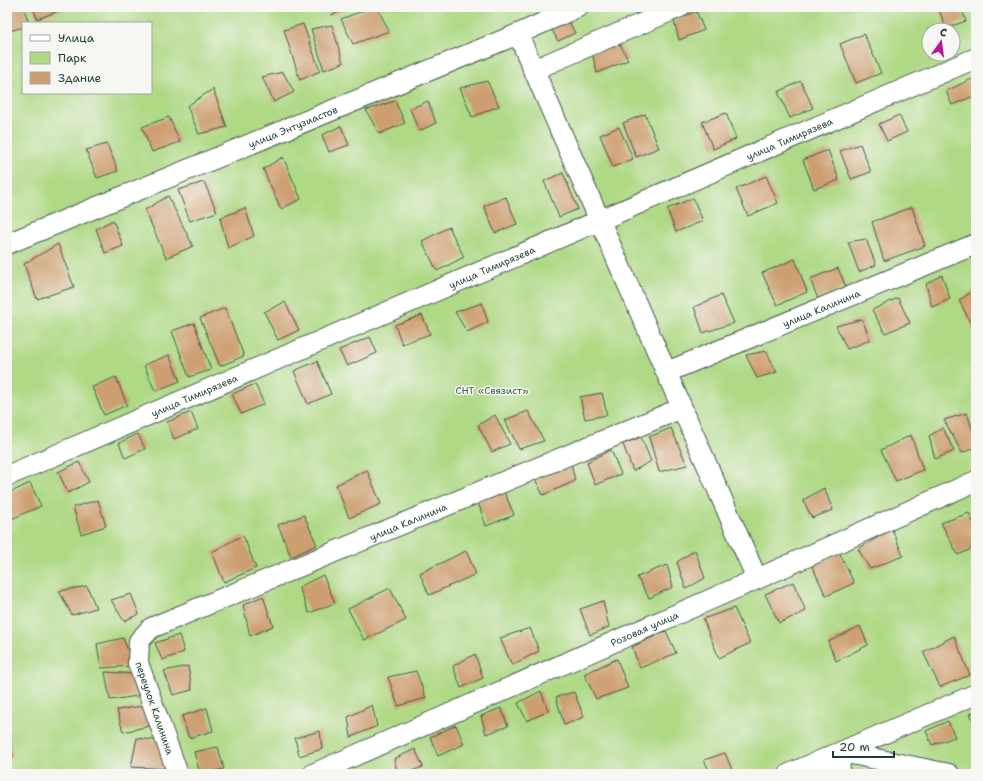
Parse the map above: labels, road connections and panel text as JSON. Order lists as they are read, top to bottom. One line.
{"streets":{"street":["улица Энтузиастов","улица Тимирязева","улица Калинина","Розовая улица","переулок Калинина"]},"crossings":[["улица Калинина","переулок Калинина"]],"parks":["СНТ «Связист»"],"legend":["Улица","Парк","Здание"],"scale_bar":"20 m","north":"top"}
